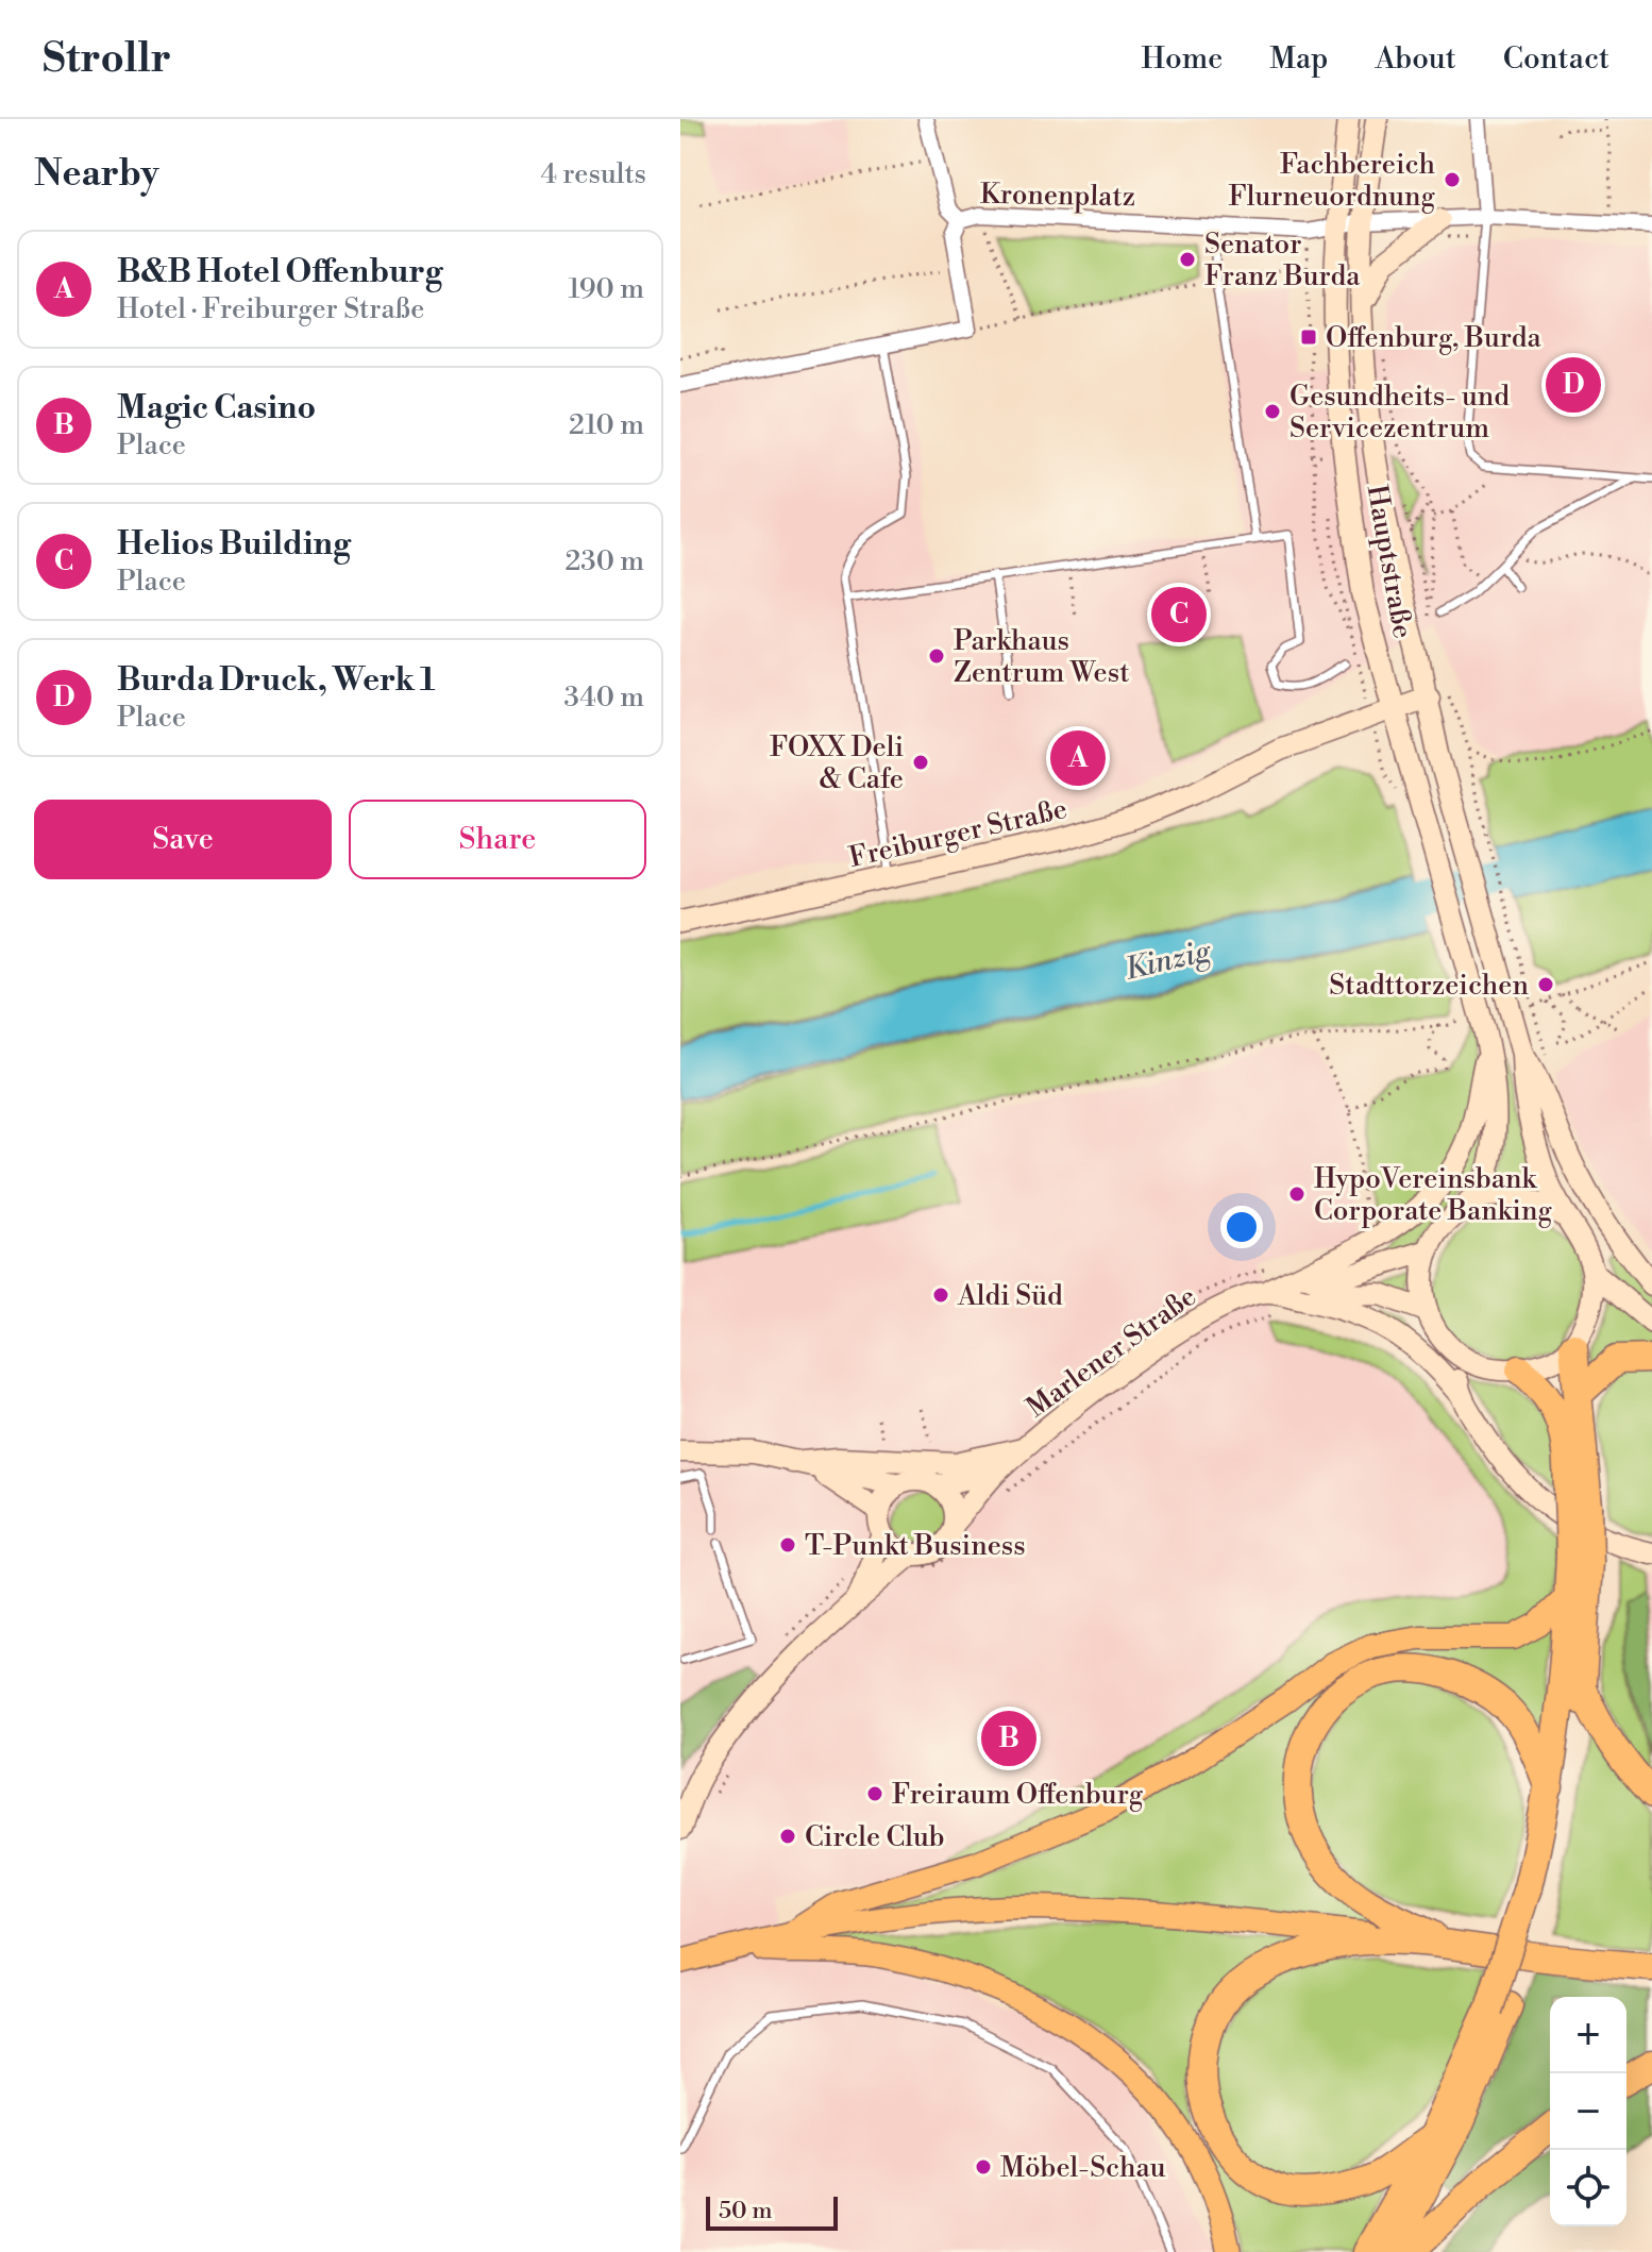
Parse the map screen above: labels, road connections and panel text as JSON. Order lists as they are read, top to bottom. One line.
{"streets":{"main road":["Hauptstraße","Freiburger Straße","Marlener Straße"],"street":["Kronenplatz"]},"crossings":[["Kronenplatz","Hauptstraße"],["Hauptstraße","Freiburger Straße"]],"water":["Kinzig"],"places":{"other":["Fachbereich Flurneuordnung","Senator Franz Burda","Gesundheits- und Servicezentrum","Parkhaus Zentrum West","FOXX Deli & Cafe","Stadttorzeichen","HypoVereinsbank Corporate Banking","Aldi Süd","T-Punkt Business","Freiraum Offenburg","Circle Club","Möbel-Schau"],"transit":["Offenburg, Burda"]},"scale_bar":"50 m","page":{"header":"Strollr","nav":["Home","Map","About","Contact"],"heading":["Nearby","4 results"],"list":[{"mark":"A","name":"B&B Hotel Offenburg","note":"Hotel · Freiburger Straße","value":"190 m"},{"mark":"B","name":"Magic Casino","note":"Place","value":"210 m"},{"mark":"C","name":"Helios Building","note":"Place","value":"230 m"},{"mark":"D","name":"Burda Druck, Werk 1","note":"Place","value":"340 m"}],"pins":["D","C","A","B"],"buttons":["Save","Share"],"map_buttons":["+","−"],"scale":"50 m"}}
